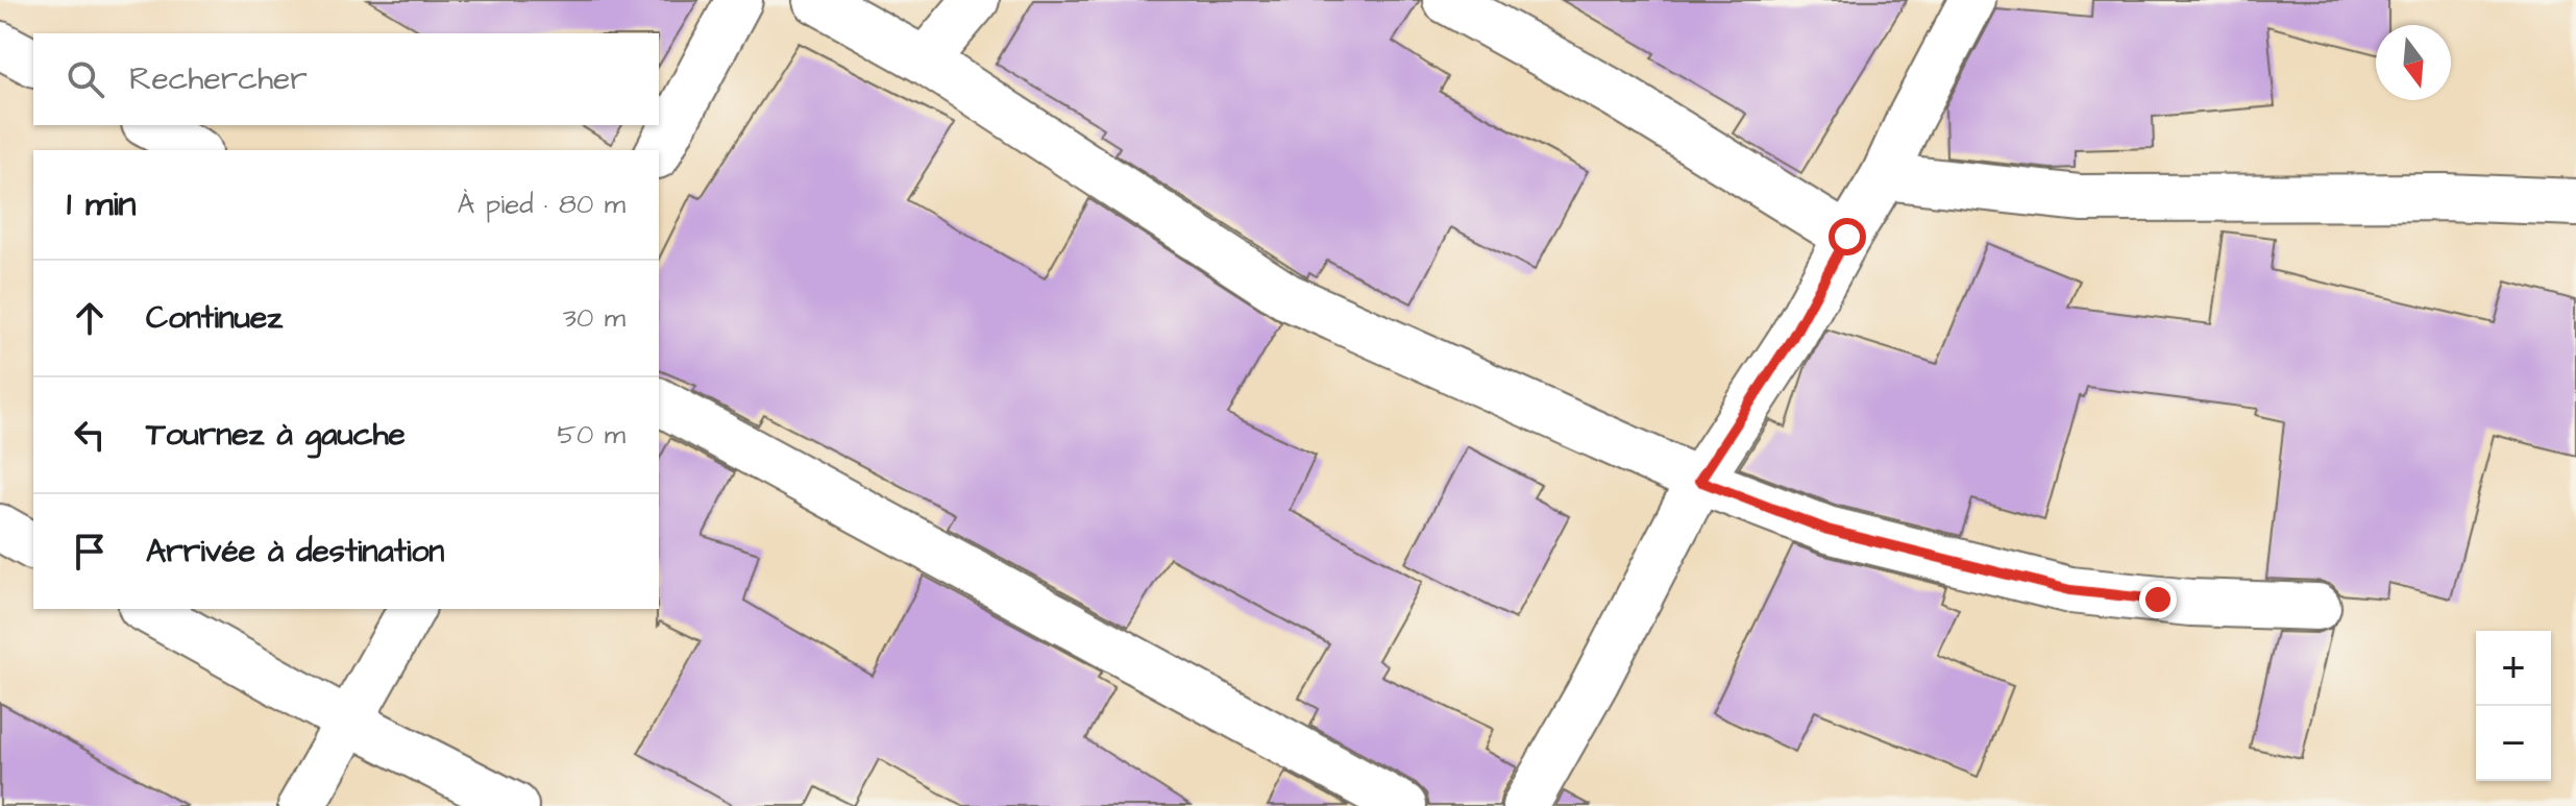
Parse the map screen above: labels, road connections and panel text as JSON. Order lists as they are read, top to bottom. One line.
{"north":"bottom","page":{"search":"Rechercher","heading":["1 min","À pied · 80 m"],"list":[["Continuez","30 m"],["Tournez à gauche","50 m"],"Arrivée à destination"],"map_buttons":["+","−"]}}
